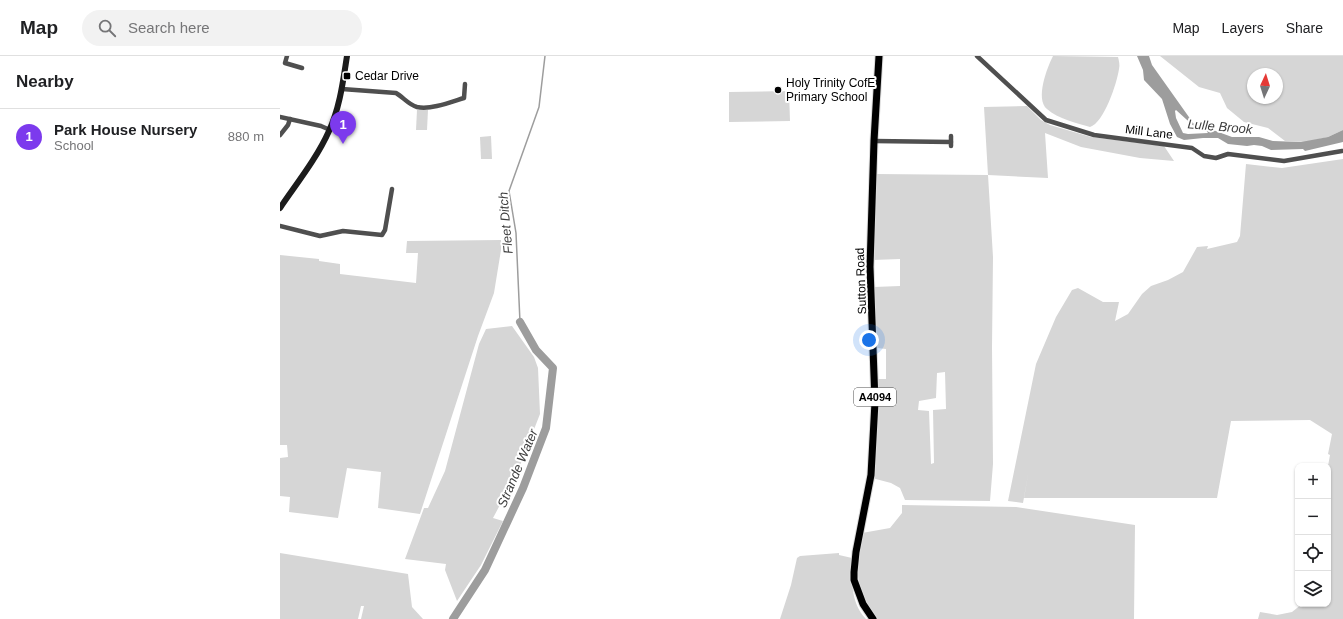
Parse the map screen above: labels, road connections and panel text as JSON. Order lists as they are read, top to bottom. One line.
{"streets":{"main road":["Sutton Road","A4094"],"street":["Mill Lane"]},"water":["Lulle Brook","Fleet Ditch","Strande Water"],"places":{"transit":["Cedar Drive"],"other":["Holy Trinity CofE Primary School"]},"north":"top","page":{"header":"Map","search":"Search here","nav":["Map","Layers","Share"],"heading":"Nearby","list":[{"mark":"1","name":"Park House Nursery","note":"School","value":"880 m"}],"pins":"1","map_buttons":["+","−"]}}
